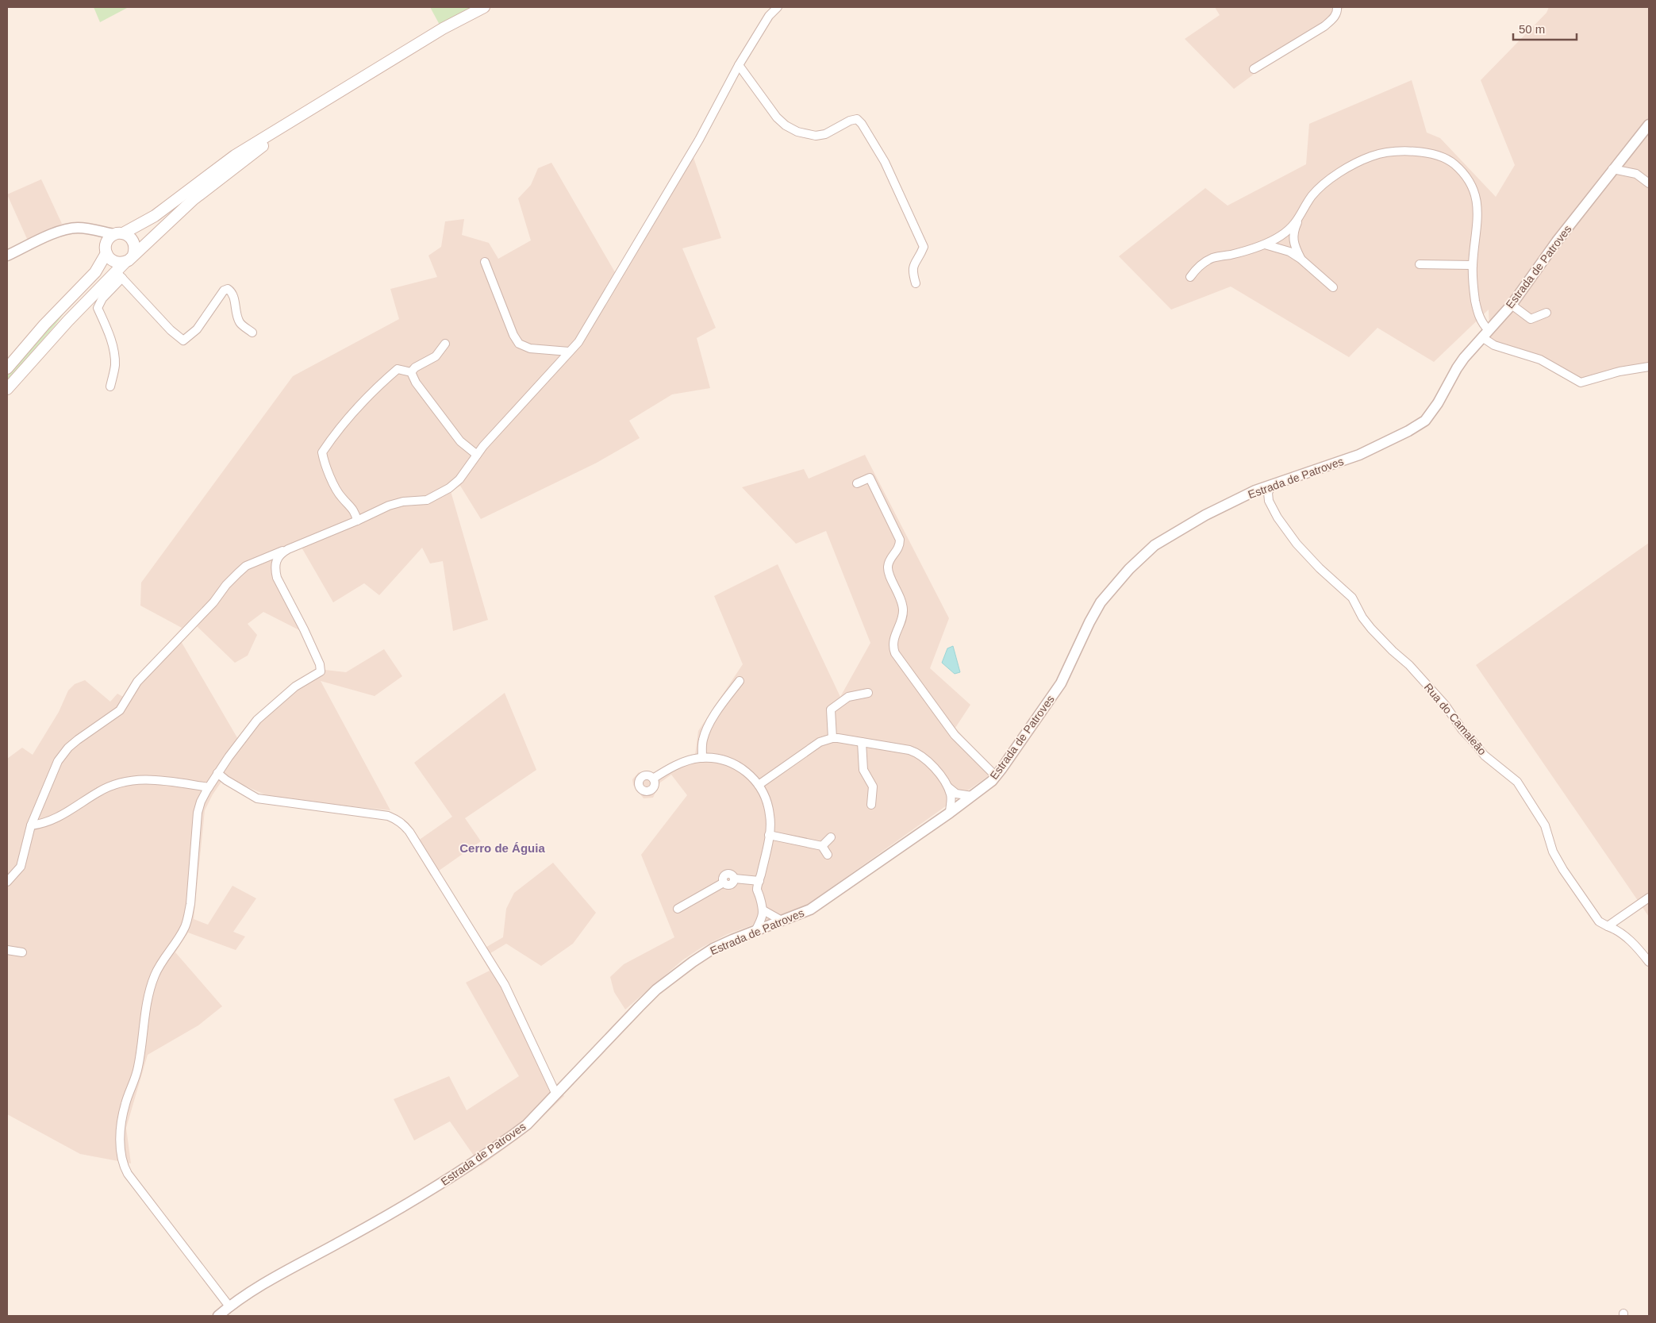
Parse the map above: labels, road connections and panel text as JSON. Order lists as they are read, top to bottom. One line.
{"streets":{"street":["Estrada de Patroves","Rua do Camaleão"]},"districts":["Cerro de Águia"],"scale_bar":"50 m"}
